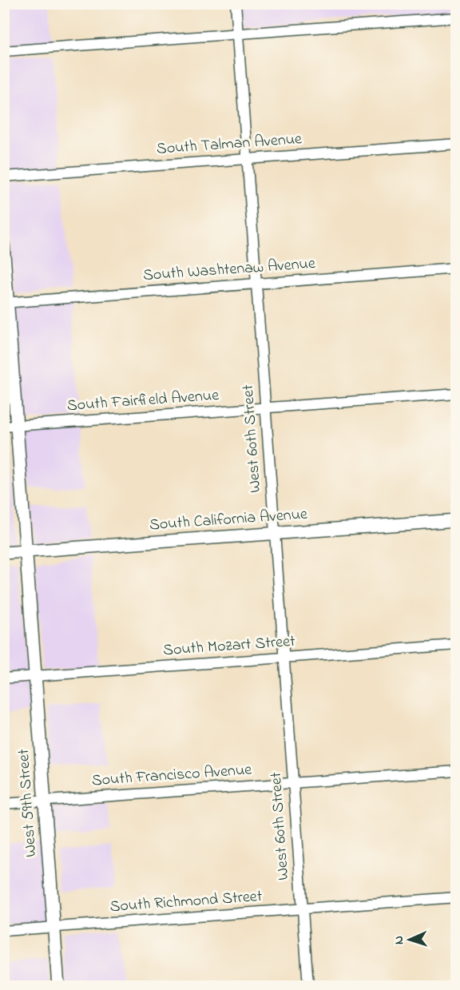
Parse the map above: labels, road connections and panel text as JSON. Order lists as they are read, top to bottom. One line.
{"streets":{"street":["South Talman Avenue","South Washtenaw Avenue","South Fairfield Avenue","West 60th Street","South California Avenue","South Mozart Street","South Francisco Avenue","West 59th Street","South Richmond Street"]},"crossings":[["South Talman Avenue","West 60th Street"],["South Washtenaw Avenue","West 60th Street"],["South Washtenaw Avenue","West 59th Street"],["South Fairfield Avenue","West 60th Street"],["South Fairfield Avenue","West 59th Street"],["West 60th Street","South California Avenue"],["West 60th Street","South Mozart Street"],["West 60th Street","South Francisco Avenue"],["West 60th Street","South Richmond Street"],["South California Avenue","West 59th Street"],["South Mozart Street","West 59th Street"],["South Francisco Avenue","West 59th Street"],["West 59th Street","South Richmond Street"]],"north":"left"}
